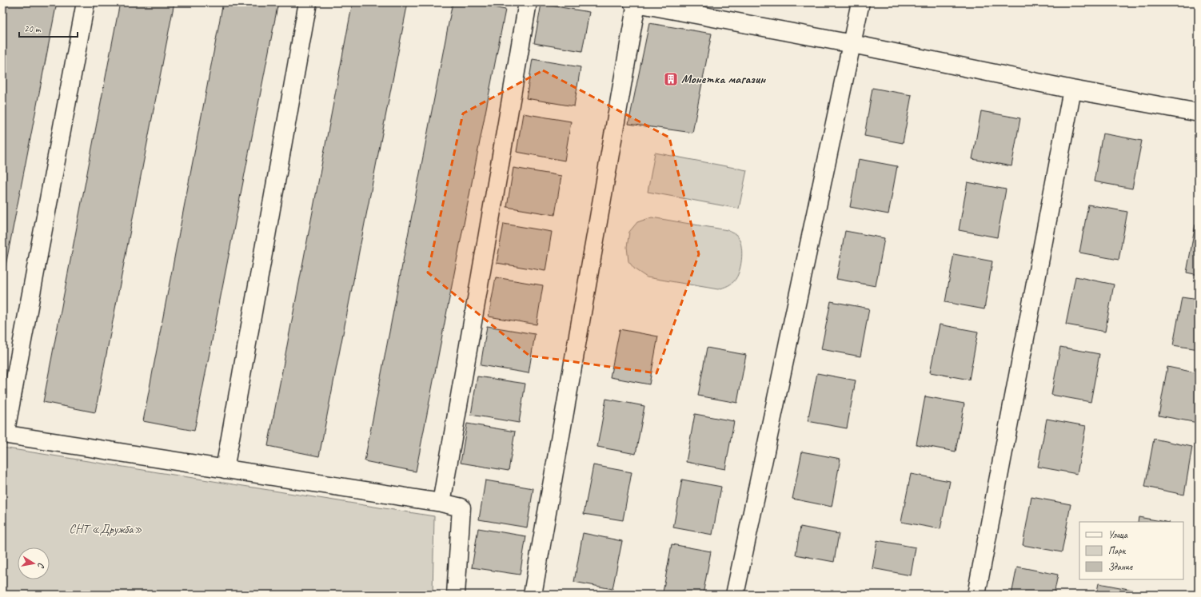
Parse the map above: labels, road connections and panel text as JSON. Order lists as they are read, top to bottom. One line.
{"parks":["СНТ «Дружба»"],"places":{"building":["Монетка магазин"]},"legend":["Улица","Парк","Здание"],"scale_bar":"20 m","north":"right"}
